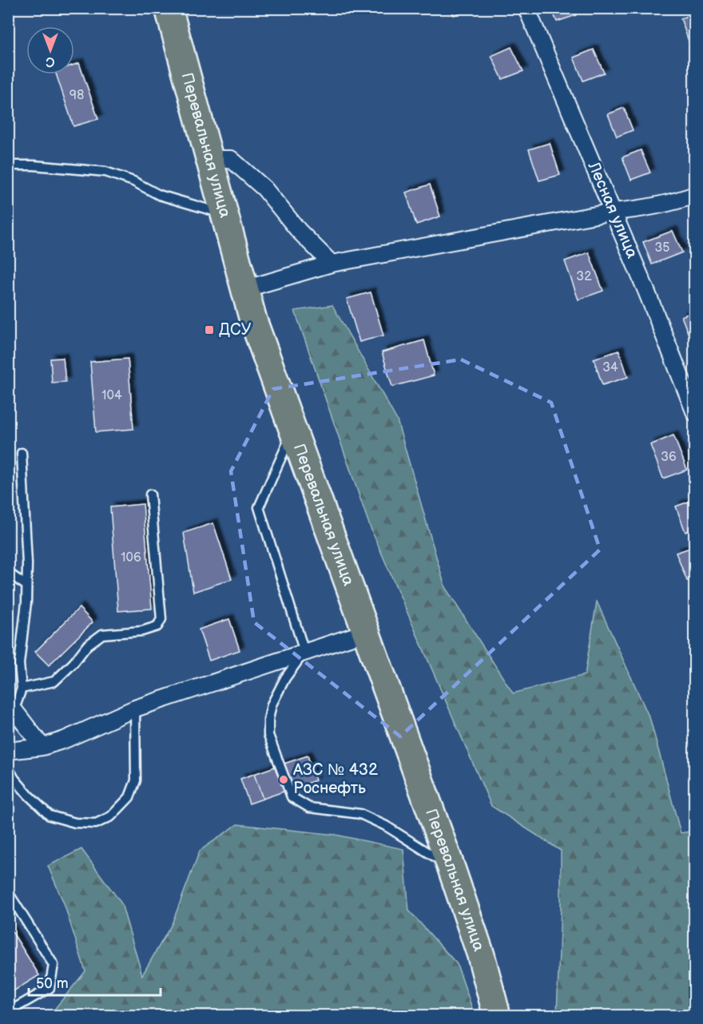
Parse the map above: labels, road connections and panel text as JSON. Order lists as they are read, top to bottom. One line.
{"streets":{"highway":["Перевальная улица"],"street":["Лесная улица"]},"places":{"transit":["ДСУ"],"other":["АЗС № 432 Роснефть"]},"house_numbers":["98","35","32","34","104","36","106"],"scale_bar":"50 m","north":"bottom"}
